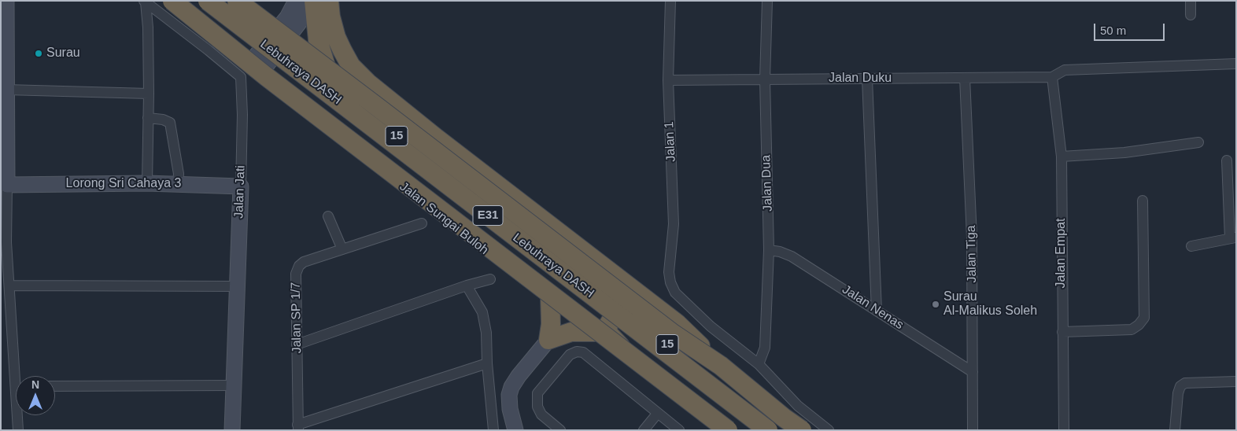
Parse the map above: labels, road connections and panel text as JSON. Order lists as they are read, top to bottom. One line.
{"streets":{"highway":["Lebuhraya DASH","15","E31","Jalan Sungai Buloh"],"street":["Jalan Duku","Jalan 1","Jalan Dua","Lorong Sri Cahaya 3","Jalan Jati","Jalan Empat","Jalan Tiga","Jalan Nenas","Jalan SP 1/7"]},"crossings":[["Lebuhraya DASH","Jalan Sungai Buloh"],["Jalan Duku","Jalan 1"],["Jalan Duku","Jalan Dua"],["Jalan Duku","Jalan Empat"],["Jalan Duku","Jalan Tiga"],["Jalan 1","Jalan Dua"],["Jalan Dua","Jalan Nenas"],["Lorong Sri Cahaya 3","Jalan Jati"],["Jalan Jati","Jalan Sungai Buloh"],["Jalan Tiga","Jalan Nenas"]],"places":["Surau","Surau Al-Malikus Soleh"],"scale_bar":"50 m","north":"top"}
